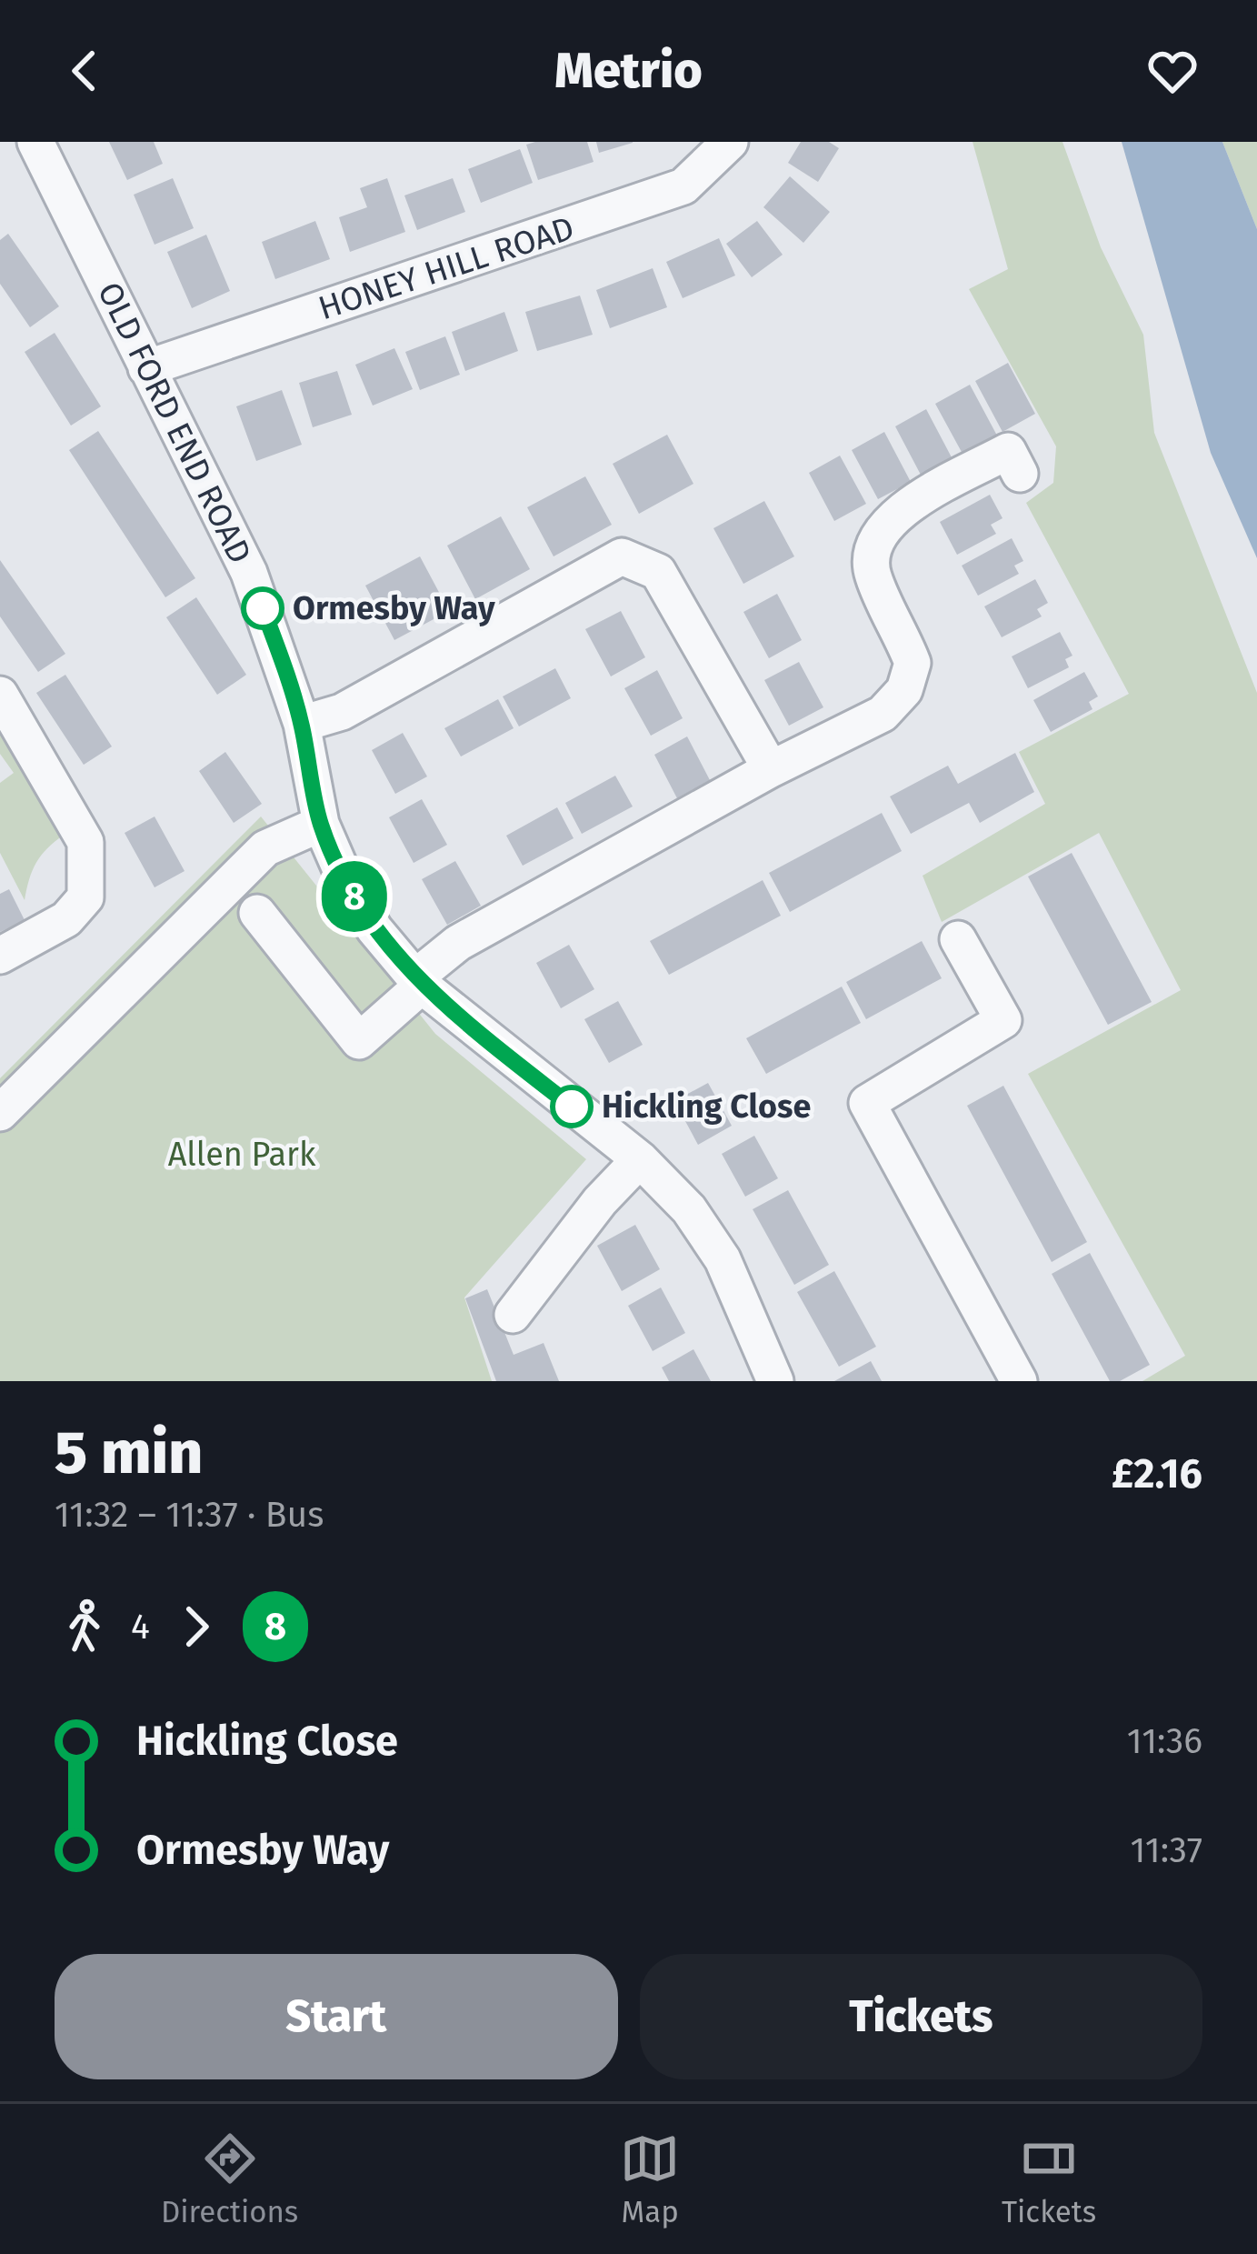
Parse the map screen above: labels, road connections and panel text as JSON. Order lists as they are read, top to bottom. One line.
{"streets":{"street":["HONEY HILL ROAD","OLD FORD END ROAD"]},"crossings":[["HONEY HILL ROAD","OLD FORD END ROAD"]],"parks":["Allen Park"],"places":["Ormesby Way","Hickling Close"],"lines":["bus line 8"],"page":{"header":"Metrio","on_map":"8","heading":["5 min","11:32 – 11:37 · Bus","£2.16"],"legs":["4","8"],"list":[{"name":"Hickling Close","value":"11:36"},{"name":"Ormesby Way","value":"11:37"}],"buttons":["Start","Tickets"],"tabs":["Directions","Map","Tickets"]}}
